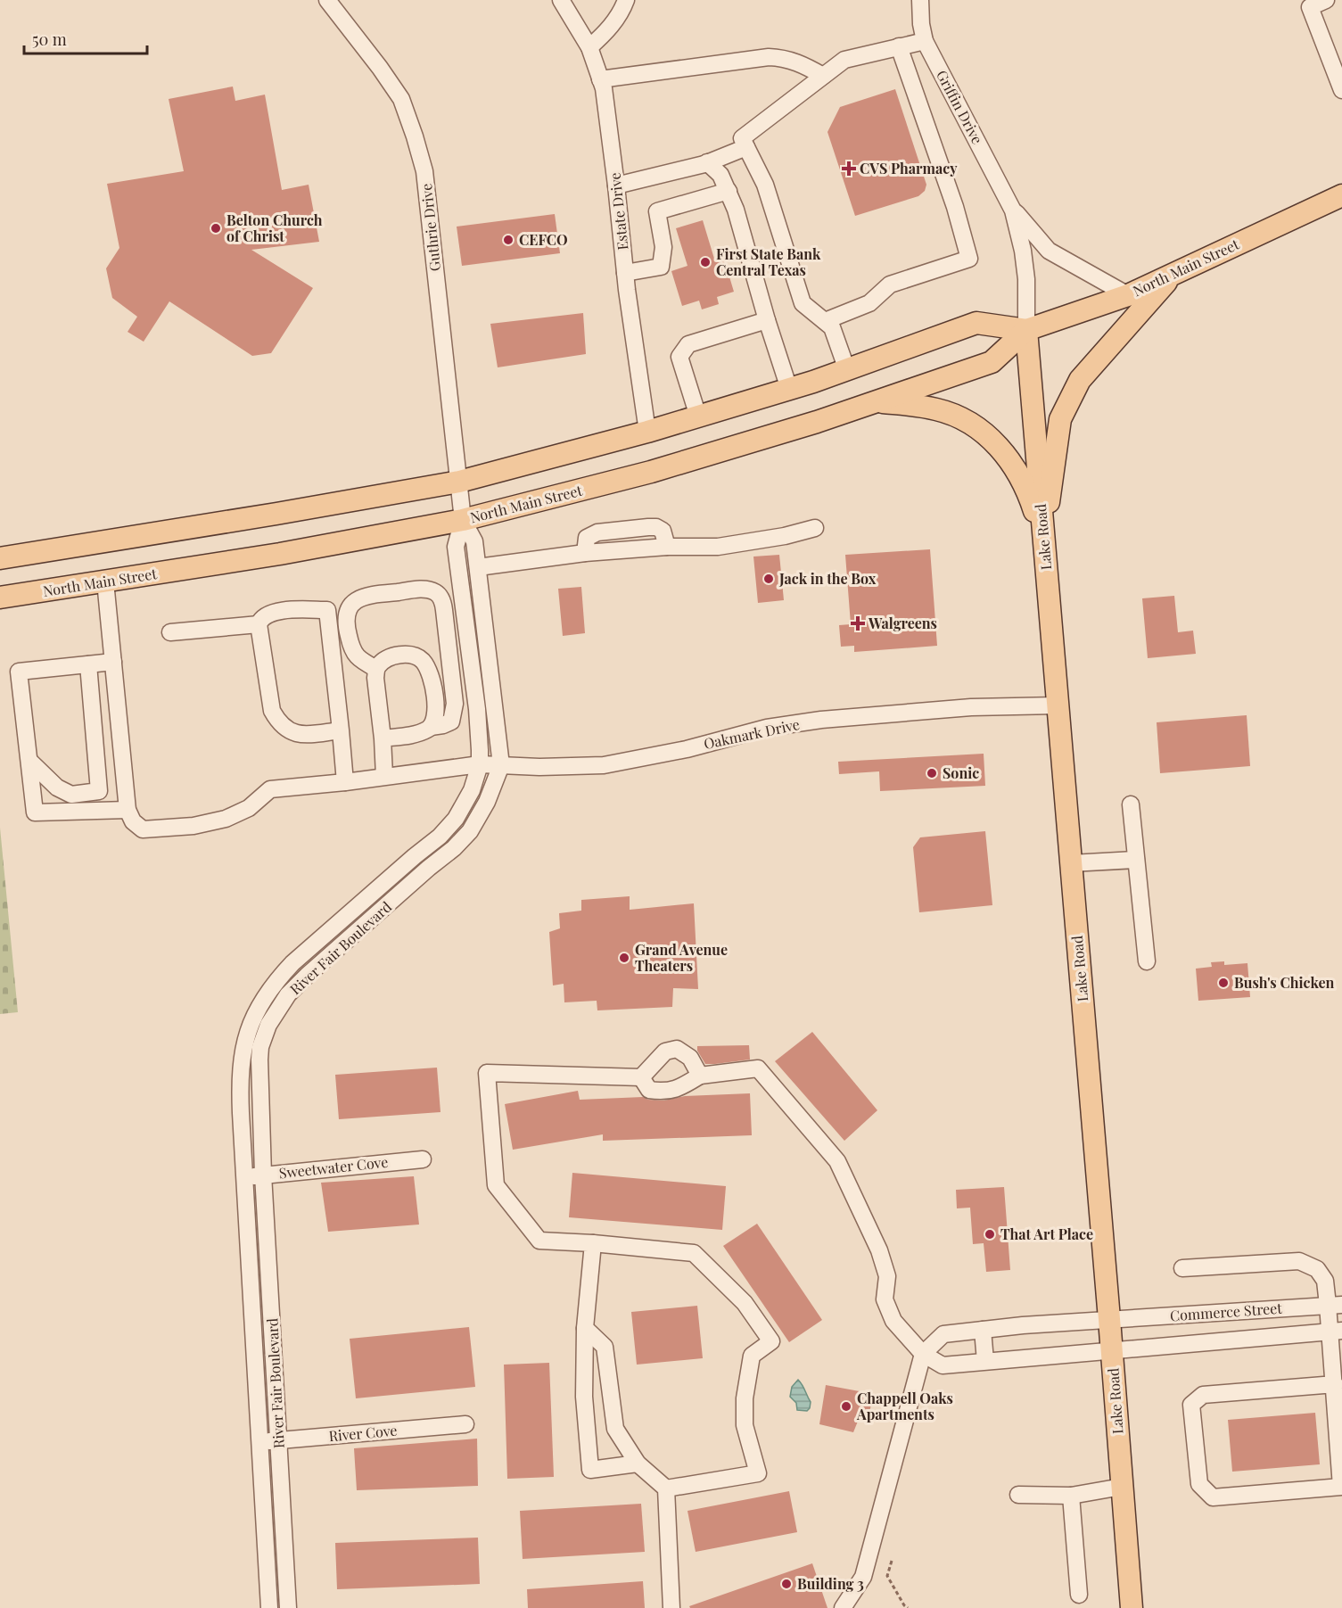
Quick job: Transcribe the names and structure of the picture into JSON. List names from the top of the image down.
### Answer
{
  "streets": {
    "main road": ["North Main Street", "Lake Road"],
    "street": [
      "Griffin Drive",
      "Estate Drive",
      "Guthrie Drive",
      "Oakmark Drive",
      "River Fair Boulevard",
      "Sweetwater Cove",
      "Commerce Street",
      "River Cove"
    ]
  },
  "crossings": [
    ["Griffin Drive", "North Main Street"],
    ["Griffin Drive", "Lake Road"],
    ["Estate Drive", "North Main Street"],
    ["Guthrie Drive", "North Main Street"],
    ["Guthrie Drive", "River Fair Boulevard"],
    ["North Main Street", "Lake Road"],
    ["North Main Street", "River Fair Boulevard"],
    ["Lake Road", "Oakmark Drive"],
    ["Lake Road", "Commerce Street"],
    ["Oakmark Drive", "River Fair Boulevard"],
    ["River Fair Boulevard", "Sweetwater Cove"],
    ["River Fair Boulevard", "River Cove"]
  ],
  "places": {
    "health": ["CVS Pharmacy", "Walgreens"],
    "other": [
      "Belton Church of Christ",
      "CEFCO",
      "First State Bank Central Texas",
      "Jack in the Box",
      "Sonic",
      "Grand Avenue Theaters",
      "Bush's Chicken",
      "That Art Place",
      "Chappell Oaks Apartments",
      "Building 3"
    ]
  },
  "scale_bar": "50 m"
}
